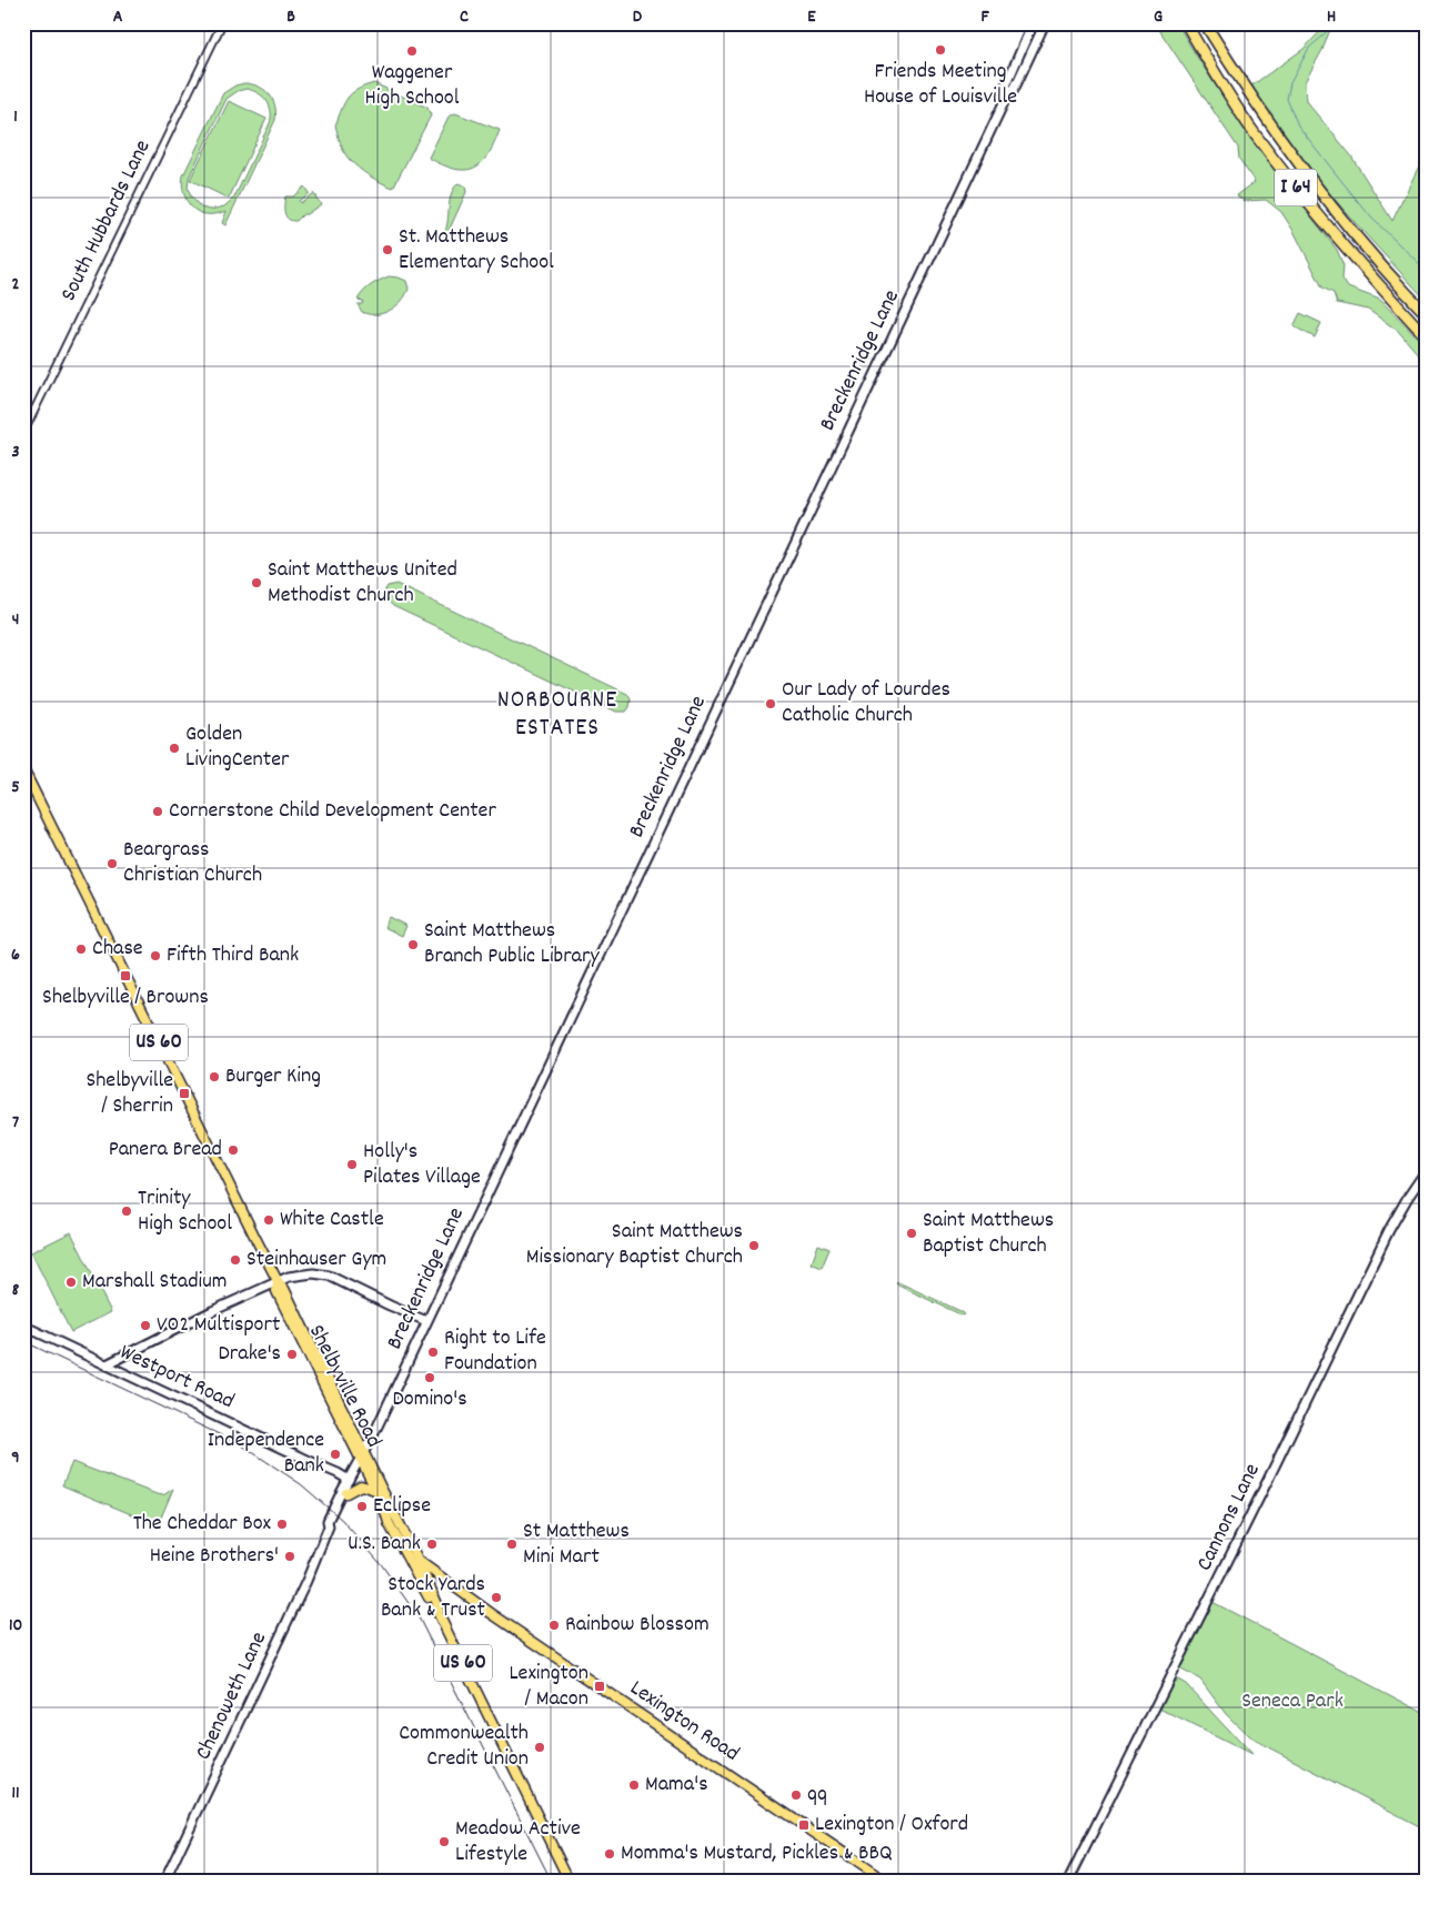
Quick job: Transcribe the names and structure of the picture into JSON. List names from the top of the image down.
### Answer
{
  "streets": {
    "highway": ["I 64"],
    "main road": [
      "Breckenridge Lane",
      "US 60",
      "Westport Road",
      "Shelbyville Road",
      "Cannons Lane",
      "Chenoweth Lane",
      "Lexington Road"
    ],
    "street": ["South Hubbards Lane"]
  },
  "crossings": [
    ["Breckenridge Lane", "Shelbyville Road"],
    ["Breckenridge Lane", "Chenoweth Lane"],
    ["Westport Road", "Chenoweth Lane"],
    ["Shelbyville Road", "Chenoweth Lane"],
    ["Shelbyville Road", "Lexington Road"]
  ],
  "districts": ["NORBOURNE ESTATES"],
  "parks": ["Seneca Park"],
  "places": {
    "other": [
      "Friends Meeting House of Louisville",
      "Waggener High School",
      "St. Matthews Elementary School",
      "Saint Matthews United Methodist Church",
      "Our Lady of Lourdes Catholic Church",
      "Golden LivingCenter",
      "Cornerstone Child Development Center",
      "Beargrass Christian Church",
      "Saint Matthews Branch Public Library",
      "Chase",
      "Fifth Third Bank",
      "Burger King",
      "Panera Bread",
      "Holly's Pilates Village",
      "Trinity High School",
      "White Castle",
      "Saint Matthews Baptist Church",
      "Saint Matthews Missionary Baptist Church",
      "Steinhauser Gym",
      "Marshall Stadium",
      "V02 Multisport",
      "Right to Life Foundation",
      "Drake's",
      "Domino's",
      "Independence Bank",
      "Eclipse",
      "The Cheddar Box",
      "U.S. Bank",
      "St Matthews Mini Mart",
      "Heine Brothers'",
      "Stock Yards Bank & Trust",
      "Rainbow Blossom",
      "Commonwealth Credit Union",
      "Mama's",
      "qq",
      "Meadow Active Lifestyle",
      "Momma's Mustard, Pickles & BBQ"
    ],
    "transit": [
      "Shelbyville / Browns",
      "Shelbyville / Sherrin",
      "Lexington / Macon",
      "Lexington / Oxford"
    ]
  },
  "grid": {
    "columns": [
      "A",
      "B",
      "C",
      "D",
      "E",
      "F",
      "G",
      "H"
    ],
    "rows": [
      "1",
      "2",
      "3",
      "4",
      "5",
      "6",
      "7",
      "8",
      "9",
      "10",
      "11"
    ]
  }
}
